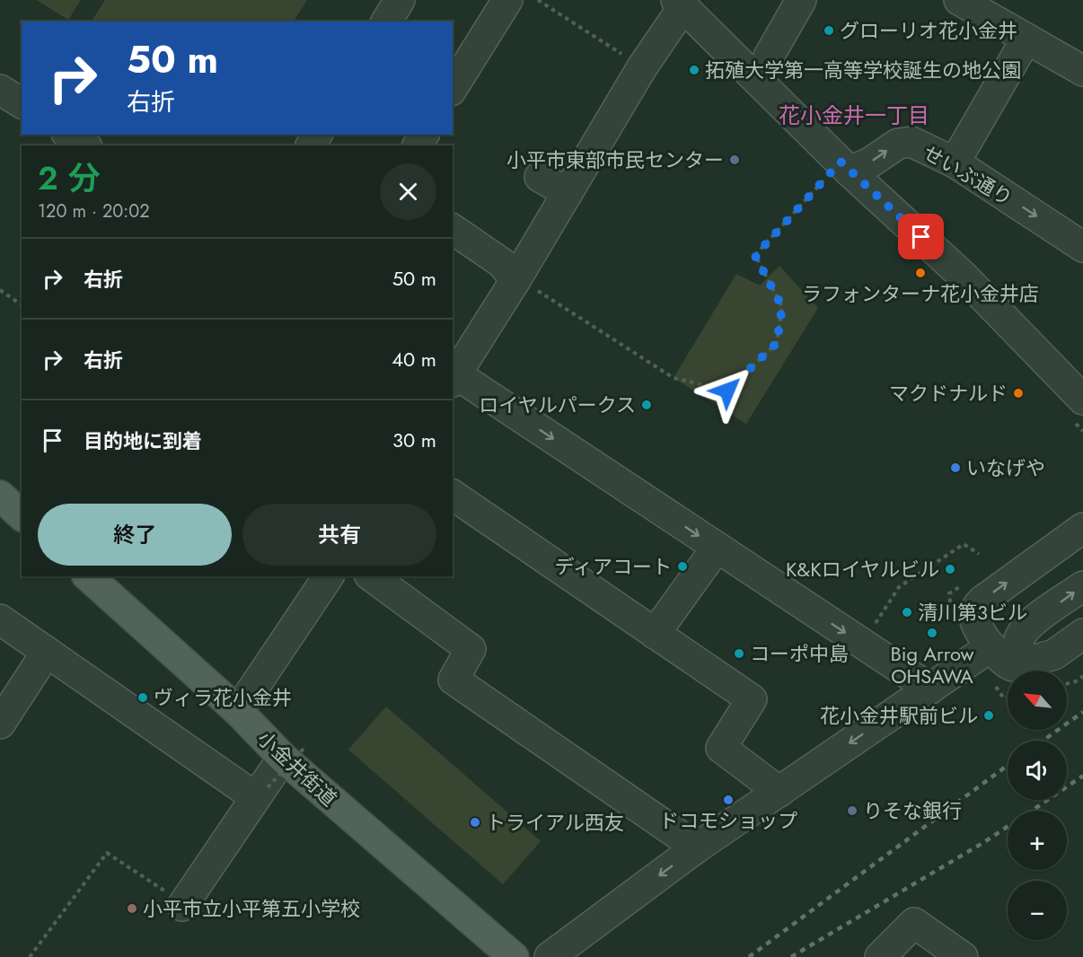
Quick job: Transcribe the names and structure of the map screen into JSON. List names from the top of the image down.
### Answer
{
  "streets": {
    "main road": ["小金井街道"],
    "street": ["せいぶ通り"]
  },
  "districts": ["花小金井一丁目"],
  "places": [
    "グローリオ花小金井",
    "拓殖大学第一高等学校誕生の地公園",
    "小平市東部市民センター",
    "ラフォンターナ花小金井店",
    "マクドナルド",
    "ロイヤルパークス",
    "いなげや",
    "ディアコート",
    "K&Kロイヤルビル",
    "清川第3ビル",
    "Big Arrow OHSAWA",
    "コーポ中島",
    "ヴィラ花小金井",
    "花小金井駅前ビル",
    "ドコモショップ",
    "りそな銀行",
    "トライアル西友",
    "小平市立小平第五小学校"
  ],
  "north": "top left",
  "page": {
    "turn": ["50 m", "右折"],
    "heading": ["2 分", "120 m · 20:02"],
    "list": [
      {
        "name": "右折",
        "value": "50 m"
      },
      {
        "name": "右折",
        "value": "40 m"
      },
      {
        "name": "目的地に到着",
        "value": "30 m"
      }
    ],
    "buttons": ["終了", "共有"],
    "map_buttons": ["+", "−"]
  }
}
